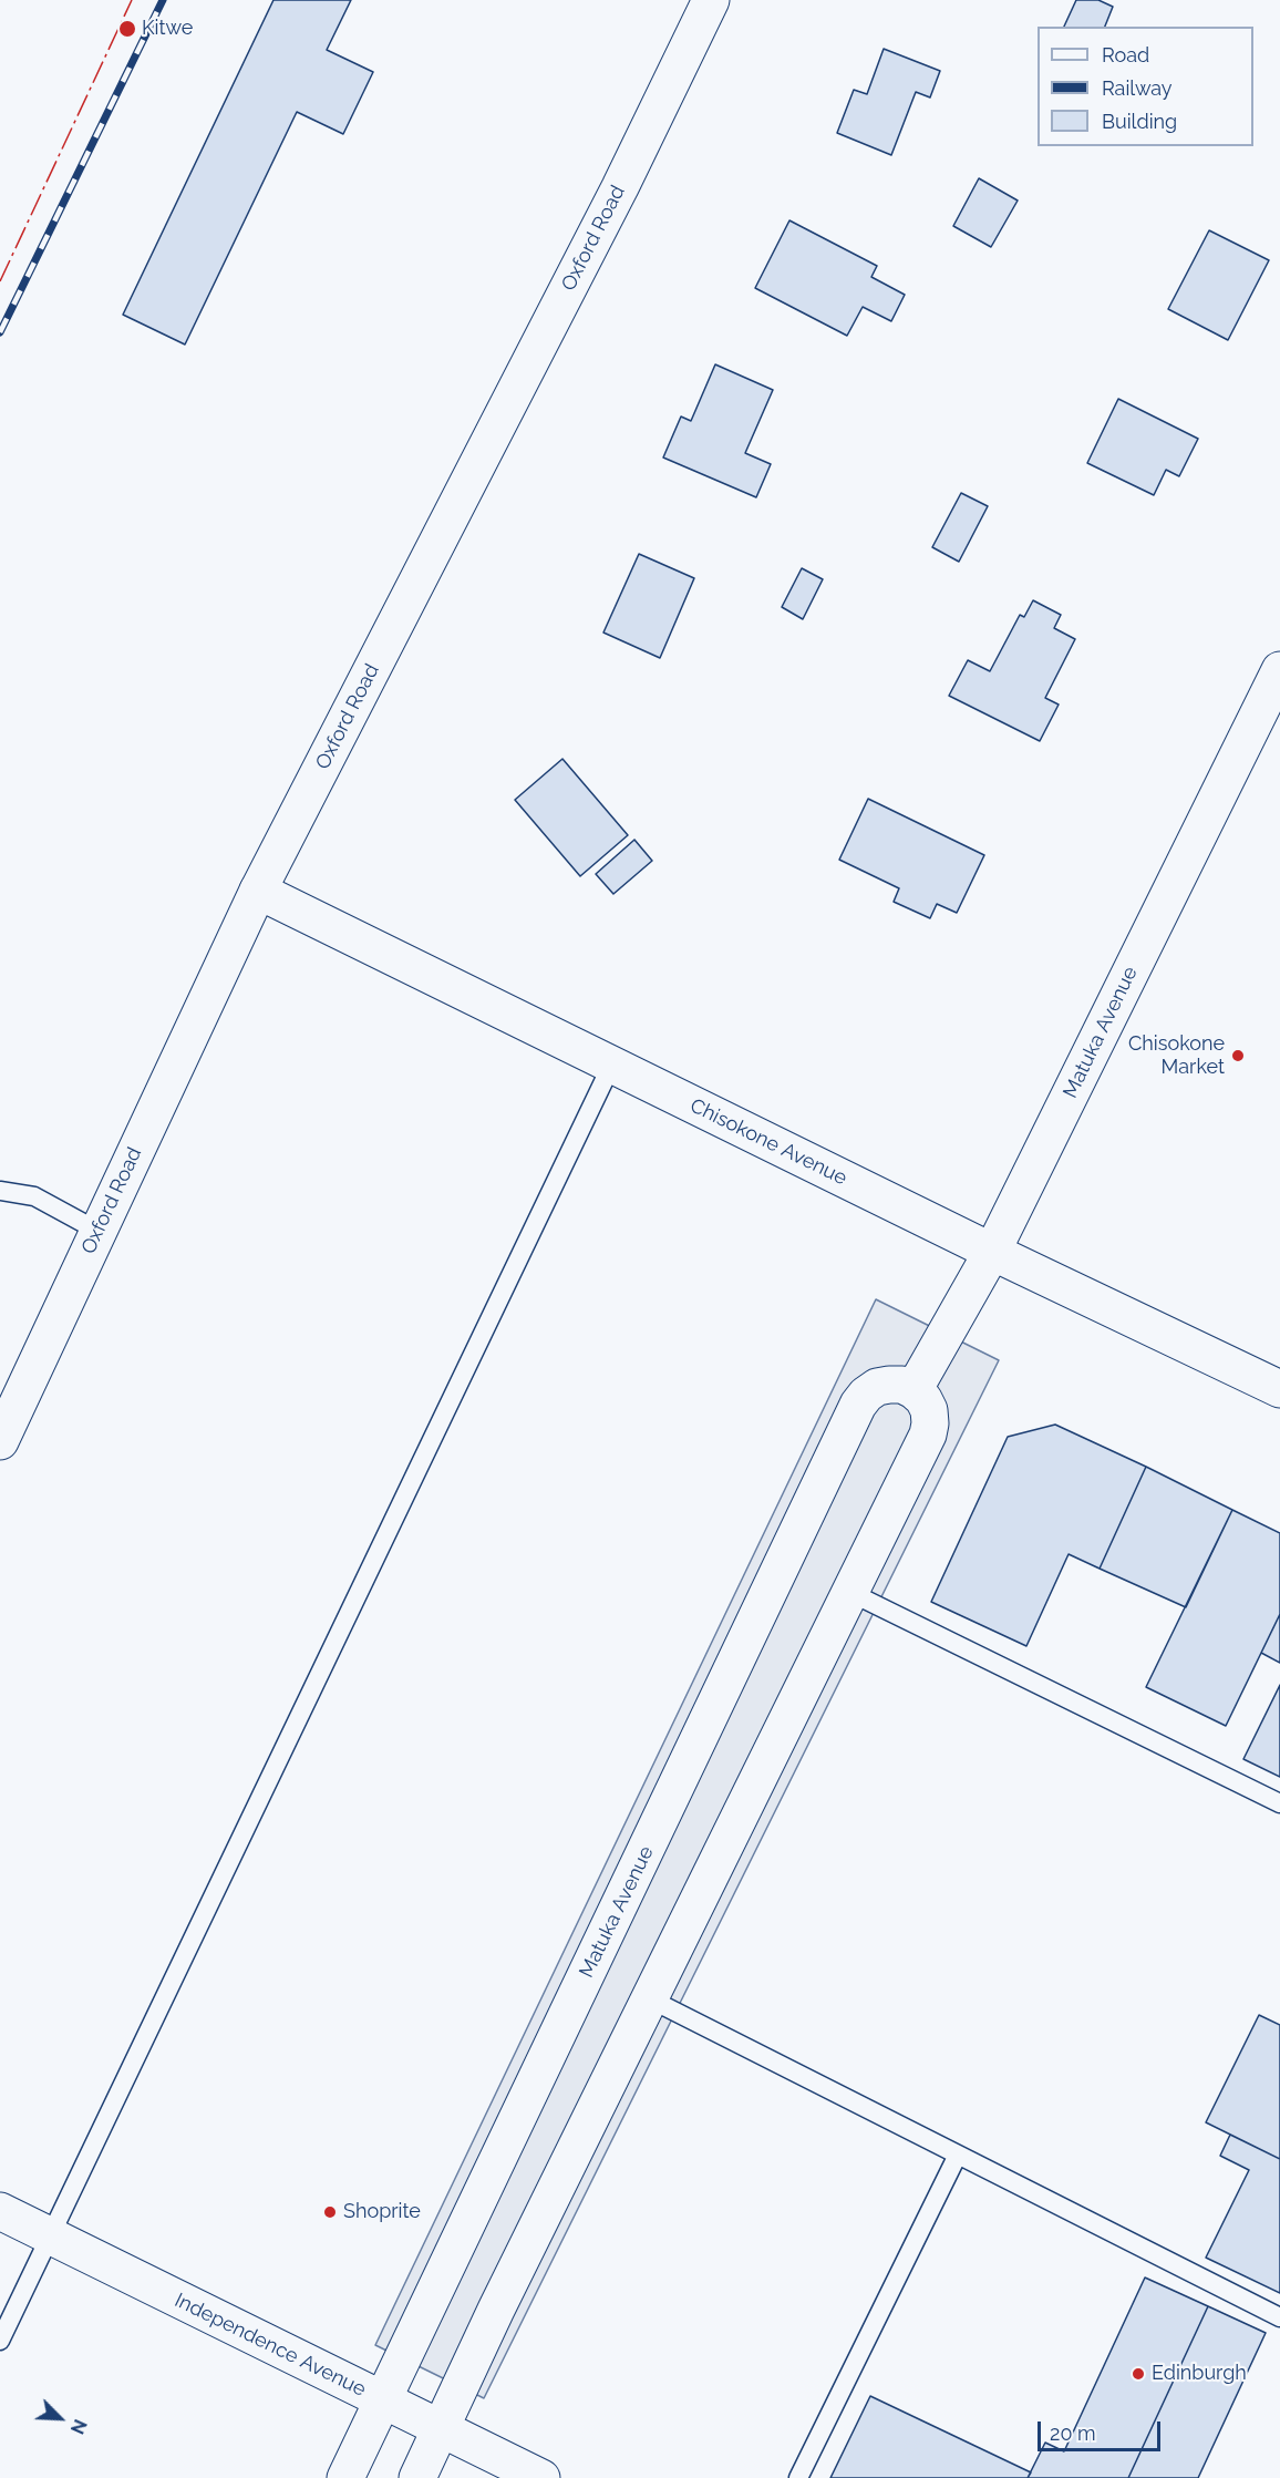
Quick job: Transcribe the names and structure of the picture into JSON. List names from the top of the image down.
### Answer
{
  "streets": {
    "main road": [
      "Oxford Road",
      "Matuka Avenue",
      "Chisokone Avenue",
      "Independence Avenue"
    ]
  },
  "crossings": [
    ["Oxford Road", "Chisokone Avenue"],
    ["Matuka Avenue", "Chisokone Avenue"],
    ["Matuka Avenue", "Independence Avenue"]
  ],
  "places": [
    "Kitwe",
    "Chisokone Market",
    "Shoprite",
    "Edinburgh"
  ],
  "legend": ["Road", "Railway", "Building"],
  "scale_bar": "20 m",
  "north": "bottom right"
}
